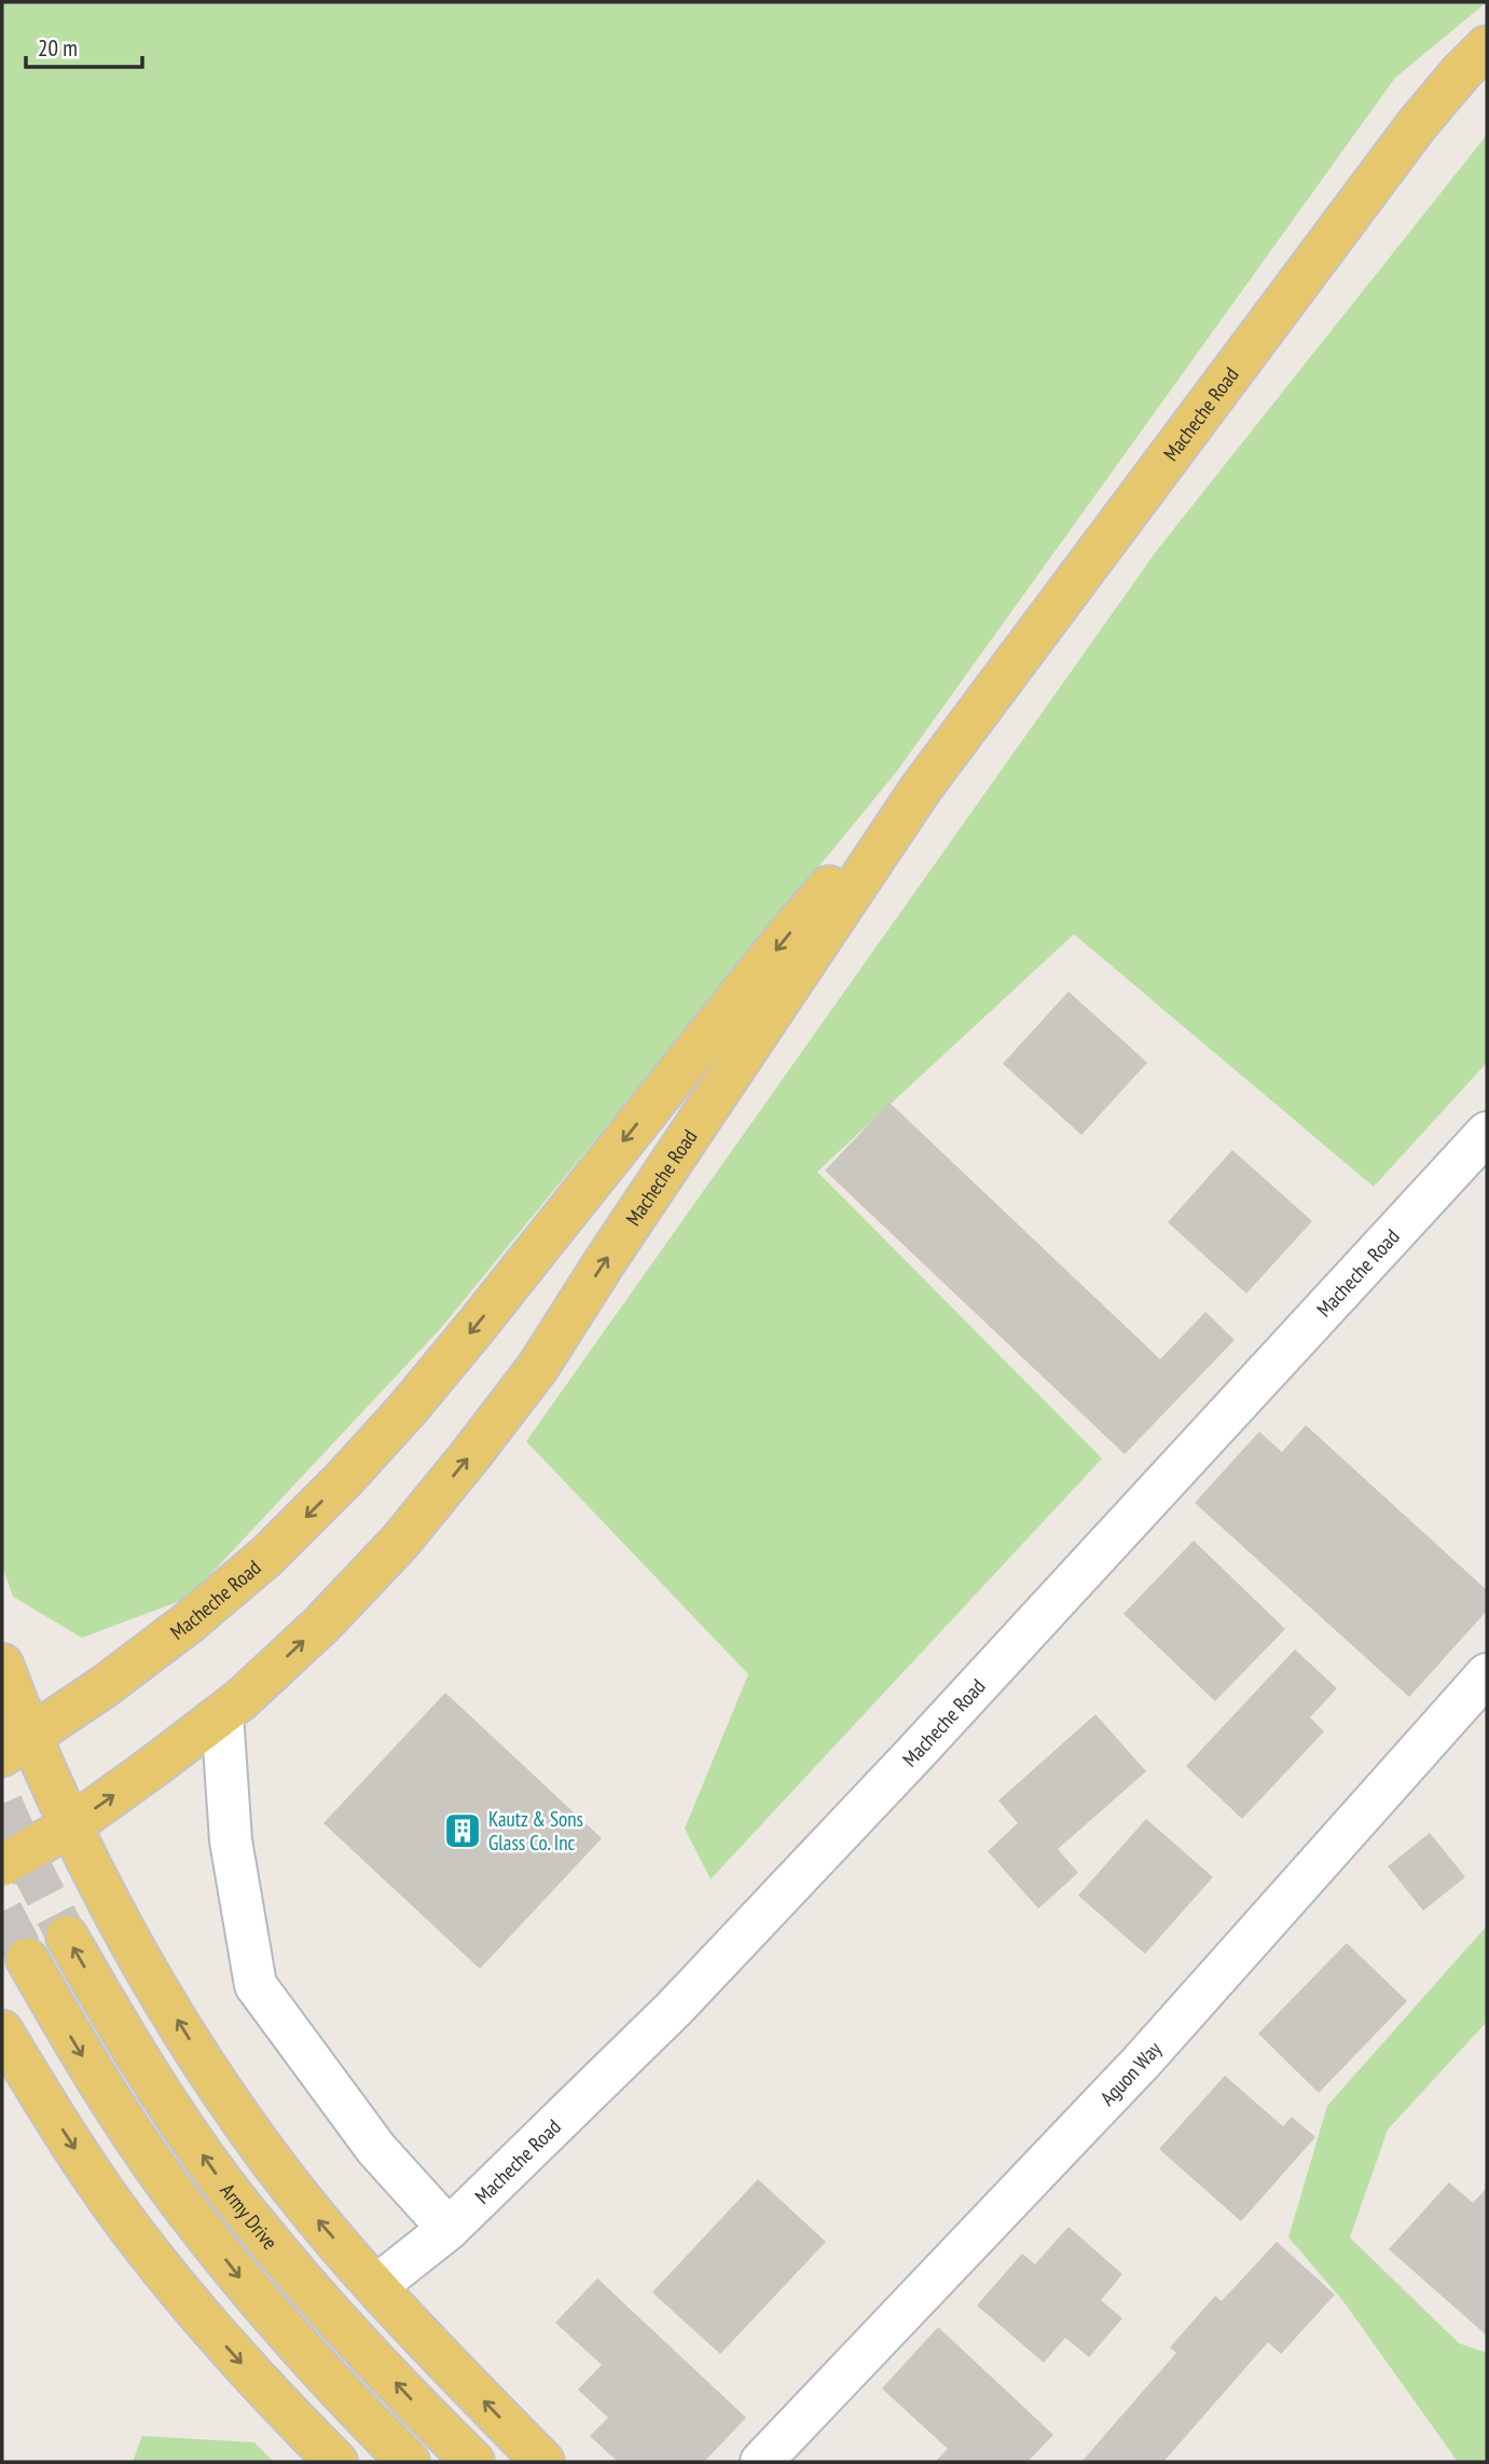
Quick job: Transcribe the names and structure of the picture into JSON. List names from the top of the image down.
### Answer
{
  "streets": {
    "main road": ["Macheche Road", "Army Drive"],
    "street": ["Aguon Way"]
  },
  "places": {
    "building": ["Kautz & Sons Glass Co. Inc"]
  },
  "scale_bar": "20 m"
}
